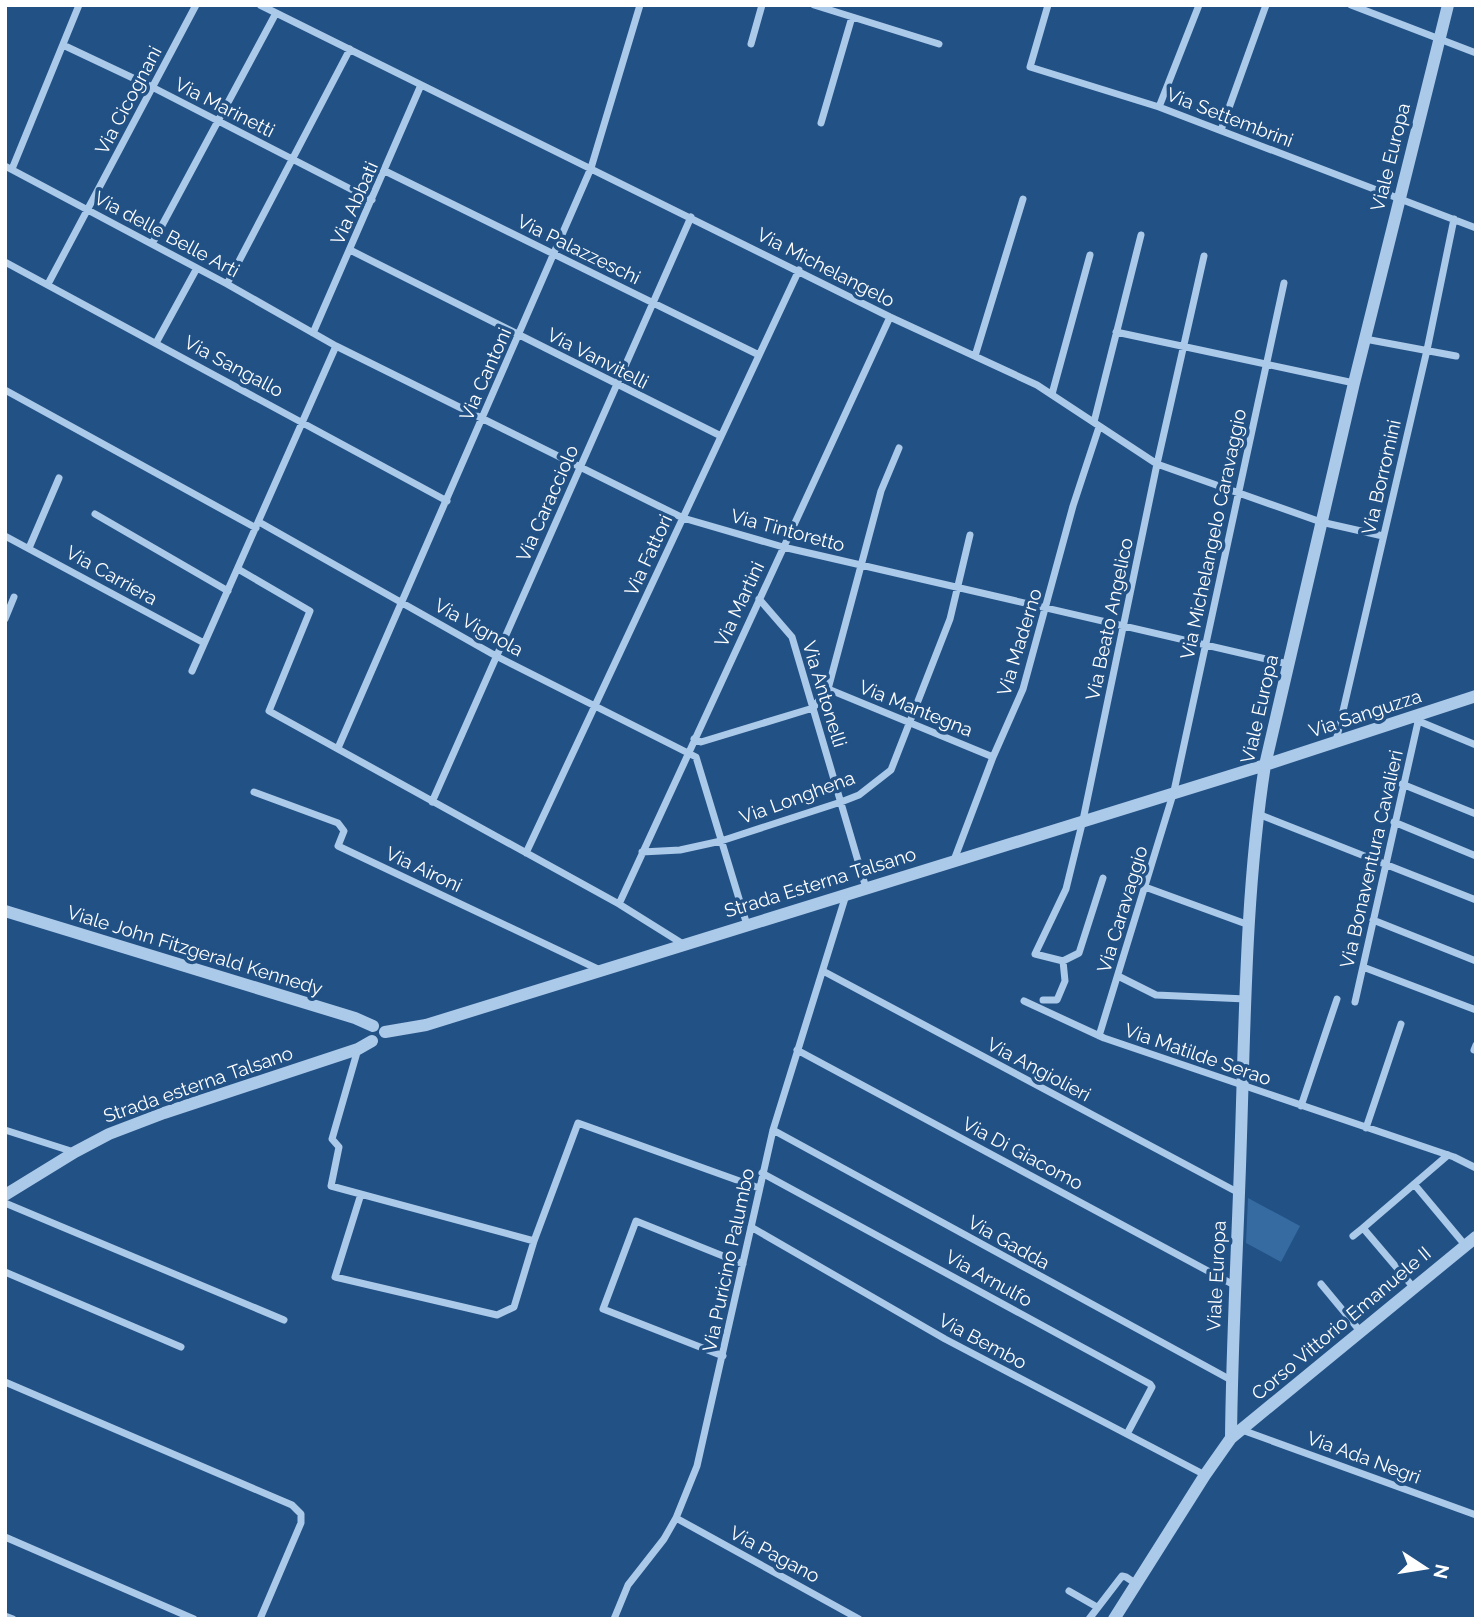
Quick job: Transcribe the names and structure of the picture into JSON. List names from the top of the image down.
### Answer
{
  "streets": {
    "street": [
      "Via Cicognani",
      "Via Marinetti",
      "Via Settembrini",
      "Viale Europa",
      "Via Abbati",
      "Via delle Belle Arti",
      "Via Palazzeschi",
      "Via Michelangelo",
      "Via Vanvitelli",
      "Via Sangallo",
      "Via Cantoni",
      "Via Borromini",
      "Via Caracciolo",
      "Via Tintoretto",
      "Via Michelangelo Caravaggio",
      "Via Fattori",
      "Via Carriera",
      "Via Martini",
      "Via Beato Angelico",
      "Via Vignola",
      "Via Maderno",
      "Via Antonelli",
      "Via Mantegna",
      "Via Sanguzza",
      "Via Longhena",
      "Via Bonaventura Cavalieri",
      "Via Aironi",
      "Strada Esterna Talsano",
      "Via Caravaggio",
      "Viale John Fitzgerald Kennedy",
      "Via Matilde Serao",
      "Via Angiolieri",
      "Strada esterna Talsano",
      "Via Di Giacomo",
      "Via Gadda",
      "Via Puricino Palumbo",
      "Via Arnulfo",
      "Corso Vittorio Emanuele II",
      "Via Bembo",
      "Via Ada Negri",
      "Via Pagano"
    ]
  },
  "crossings": [
    ["Via Cicognani", "Via Marinetti"],
    ["Via Cicognani", "Via delle Belle Arti"],
    ["Via Cicognani", "Via Sangallo"],
    ["Via Marinetti", "Via Abbati"],
    ["Via Settembrini", "Viale Europa"],
    ["Via Settembrini", "Via Borromini"],
    ["Viale Europa", "Via Michelangelo"],
    ["Viale Europa", "Via Tintoretto"],
    ["Viale Europa", "Via Sanguzza"],
    ["Viale Europa", "Strada Esterna Talsano"],
    ["Viale Europa", "Via Matilde Serao"],
    ["Viale Europa", "Via Angiolieri"],
    ["Viale Europa", "Via Di Giacomo"],
    ["Viale Europa", "Via Gadda"],
    ["Viale Europa", "Corso Vittorio Emanuele II"],
    ["Via Abbati", "Via delle Belle Arti"],
    ["Via Abbati", "Via Palazzeschi"],
    ["Via Abbati", "Via Michelangelo"],
    ["Via Abbati", "Via Vanvitelli"],
    ["Via Abbati", "Via Tintoretto"],
    ["Via delle Belle Arti", "Via Tintoretto"],
    ["Via Palazzeschi", "Via Cantoni"],
    ["Via Palazzeschi", "Via Caracciolo"],
    ["Via Palazzeschi", "Via Fattori"],
    ["Via Michelangelo", "Via Cantoni"],
    ["Via Michelangelo", "Via Borromini"],
    ["Via Michelangelo", "Via Caracciolo"],
    ["Via Michelangelo", "Via Michelangelo Caravaggio"],
    ["Via Michelangelo", "Via Fattori"],
    ["Via Michelangelo", "Via Martini"],
    ["Via Michelangelo", "Via Beato Angelico"],
    ["Via Michelangelo", "Via Maderno"],
    ["Via Vanvitelli", "Via Cantoni"],
    ["Via Vanvitelli", "Via Caracciolo"],
    ["Via Vanvitelli", "Via Fattori"],
    ["Via Sangallo", "Via Cantoni"],
    ["Via Cantoni", "Via Tintoretto"],
    ["Via Cantoni", "Via Vignola"],
    ["Via Borromini", "Via Sanguzza"],
    ["Via Caracciolo", "Via Tintoretto"],
    ["Via Caracciolo", "Via Vignola"],
    ["Via Tintoretto", "Via Michelangelo Caravaggio"],
    ["Via Tintoretto", "Via Fattori"],
    ["Via Tintoretto", "Via Martini"],
    ["Via Tintoretto", "Via Beato Angelico"],
    ["Via Tintoretto", "Via Maderno"],
    ["Via Tintoretto", "Via Longhena"],
    ["Via Michelangelo Caravaggio", "Strada Esterna Talsano"],
    ["Via Michelangelo Caravaggio", "Via Caravaggio"],
    ["Via Fattori", "Via Vignola"],
    ["Via Martini", "Via Vignola"],
    ["Via Martini", "Via Antonelli"],
    ["Via Martini", "Via Longhena"],
    ["Via Beato Angelico", "Strada Esterna Talsano"],
    ["Via Maderno", "Via Mantegna"],
    ["Via Maderno", "Strada Esterna Talsano"],
    ["Via Antonelli", "Via Longhena"],
    ["Via Antonelli", "Strada Esterna Talsano"],
    ["Via Mantegna", "Via Longhena"],
    ["Via Sanguzza", "Via Bonaventura Cavalieri"],
    ["Via Sanguzza", "Strada Esterna Talsano"],
    ["Via Aironi", "Strada Esterna Talsano"],
    ["Strada Esterna Talsano", "Via Caravaggio"],
    ["Strada Esterna Talsano", "Viale John Fitzgerald Kennedy"],
    ["Strada Esterna Talsano", "Strada esterna Talsano"],
    ["Strada Esterna Talsano", "Via Puricino Palumbo"],
    ["Via Caravaggio", "Via Matilde Serao"],
    ["Viale John Fitzgerald Kennedy", "Strada esterna Talsano"],
    ["Via Angiolieri", "Via Puricino Palumbo"],
    ["Via Di Giacomo", "Via Puricino Palumbo"],
    ["Via Gadda", "Via Puricino Palumbo"],
    ["Via Puricino Palumbo", "Via Arnulfo"],
    ["Via Puricino Palumbo", "Via Bembo"],
    ["Via Puricino Palumbo", "Via Pagano"],
    ["Via Arnulfo", "Via Bembo"],
    ["Corso Vittorio Emanuele II", "Via Bembo"],
    ["Corso Vittorio Emanuele II", "Via Ada Negri"]
  ],
  "north": "right"
}
